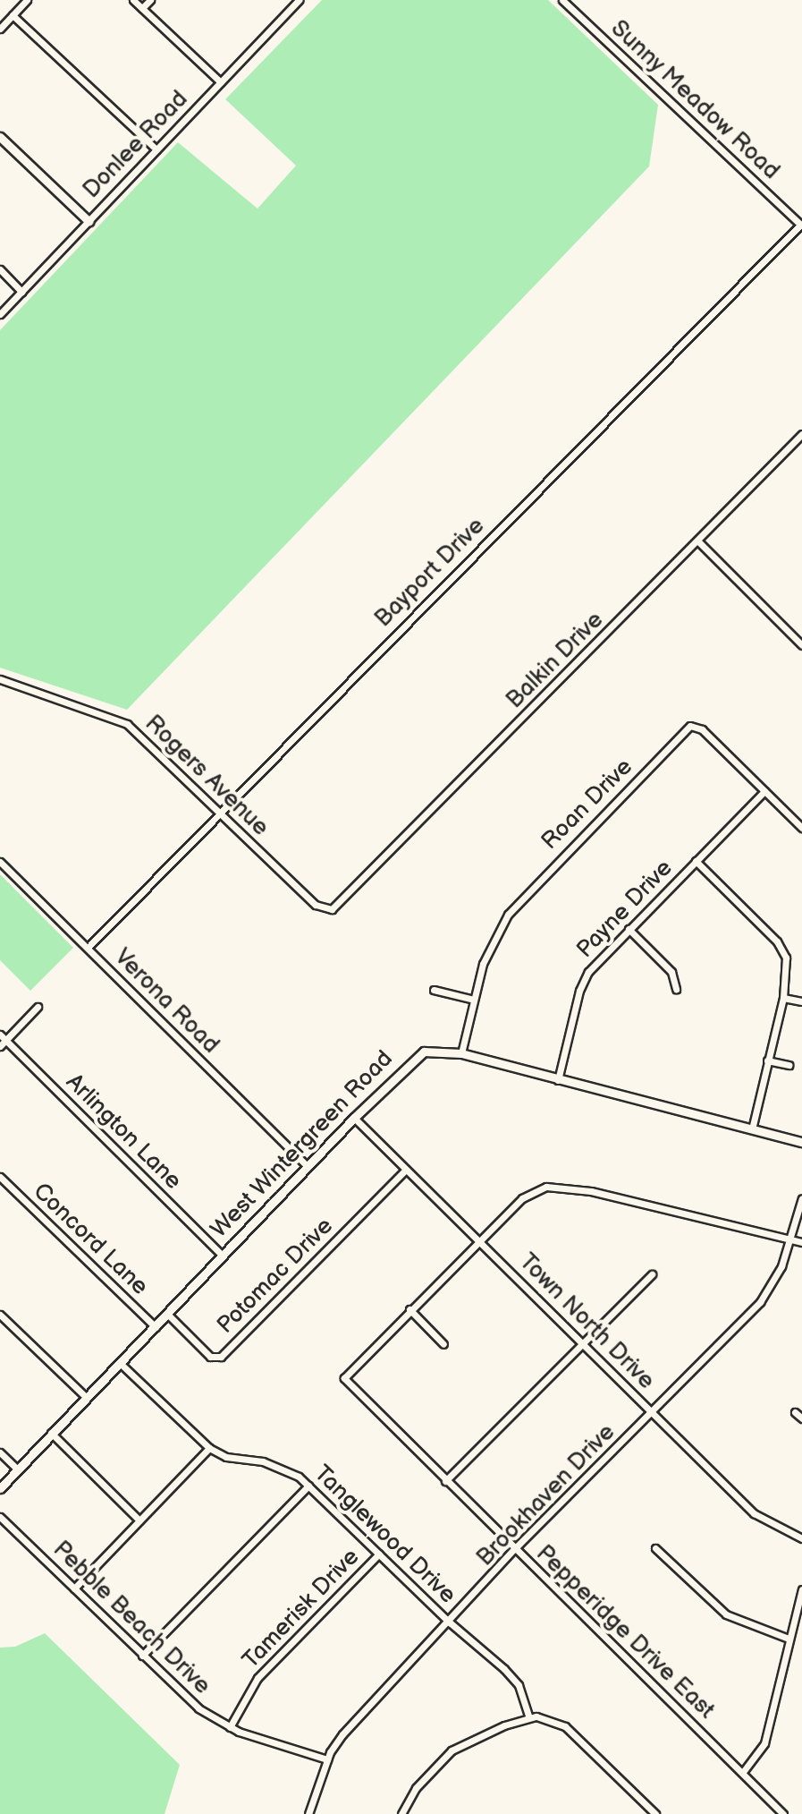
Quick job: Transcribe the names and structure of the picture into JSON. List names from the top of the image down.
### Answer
{
  "streets": {
    "street": [
      "Sunny Meadow Road",
      "Donlee Road",
      "Bayport Drive",
      "Balkin Drive",
      "Rogers Avenue",
      "Roan Drive",
      "Payne Drive",
      "Verona Road",
      "Arlington Lane",
      "West Wintergreen Road",
      "Concord Lane",
      "Potomac Drive",
      "Town North Drive",
      "Brookhaven Drive",
      "Tanglewood Drive",
      "Tamerisk Drive",
      "Pebble Beach Drive",
      "Pepperidge Drive East"
    ]
  },
  "crossings": [
    ["Sunny Meadow Road", "Bayport Drive"],
    ["Bayport Drive", "Rogers Avenue"],
    ["Bayport Drive", "Verona Road"],
    ["Balkin Drive", "Rogers Avenue"],
    ["Roan Drive", "Payne Drive"],
    ["Roan Drive", "West Wintergreen Road"],
    ["Payne Drive", "West Wintergreen Road"],
    ["Verona Road", "West Wintergreen Road"],
    ["Arlington Lane", "West Wintergreen Road"],
    ["West Wintergreen Road", "Concord Lane"],
    ["West Wintergreen Road", "Potomac Drive"],
    ["West Wintergreen Road", "Town North Drive"],
    ["West Wintergreen Road", "Tanglewood Drive"],
    ["Potomac Drive", "Town North Drive"],
    ["Town North Drive", "Brookhaven Drive"],
    ["Brookhaven Drive", "Tanglewood Drive"],
    ["Brookhaven Drive", "Pebble Beach Drive"],
    ["Brookhaven Drive", "Pepperidge Drive East"],
    ["Tanglewood Drive", "Tamerisk Drive"],
    ["Tamerisk Drive", "Pebble Beach Drive"]
  ]
}
